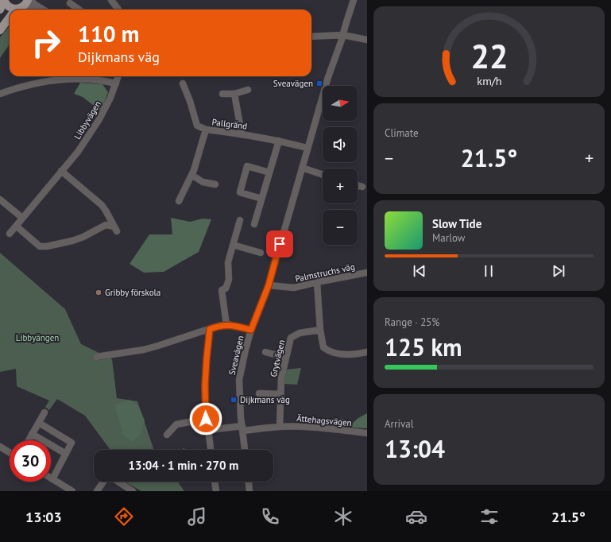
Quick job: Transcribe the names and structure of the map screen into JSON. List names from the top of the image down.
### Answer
{
  "streets": {
    "street": [
      "Libbyvägen",
      "Pallgränd",
      "Palmstruchs väg",
      "Sveavägen",
      "Grytvägen",
      "Ättehagsvägen"
    ]
  },
  "crossings": [
    ["Pallgränd", "Sveavägen"],
    ["Palmstruchs väg", "Sveavägen"],
    ["Sveavägen", "Ättehagsvägen"]
  ],
  "parks": ["Libbyängen"],
  "places": {
    "transit": ["Sveavägen", "Dijkmans väg"],
    "other": ["Gribby förskola"]
  },
  "north": "right",
  "page": {
    "turn": ["110 m", "Dijkmans väg"],
    "map_buttons": ["+", "−"],
    "tile": [
      "Climate",
      ["Range · 25%", "125 km"],
      ["Arrival", "13:04"]
    ],
    "heat": ["−", "21.5°", "+"],
    "song": ["Slow Tide", "Marlow"],
    "limit": "30",
    "trip": "13:04 · 1 min · 270 m",
    "tabs": ["13:03", "21.5°"],
    "gauge": ["22", "km/h"]
  }
}
